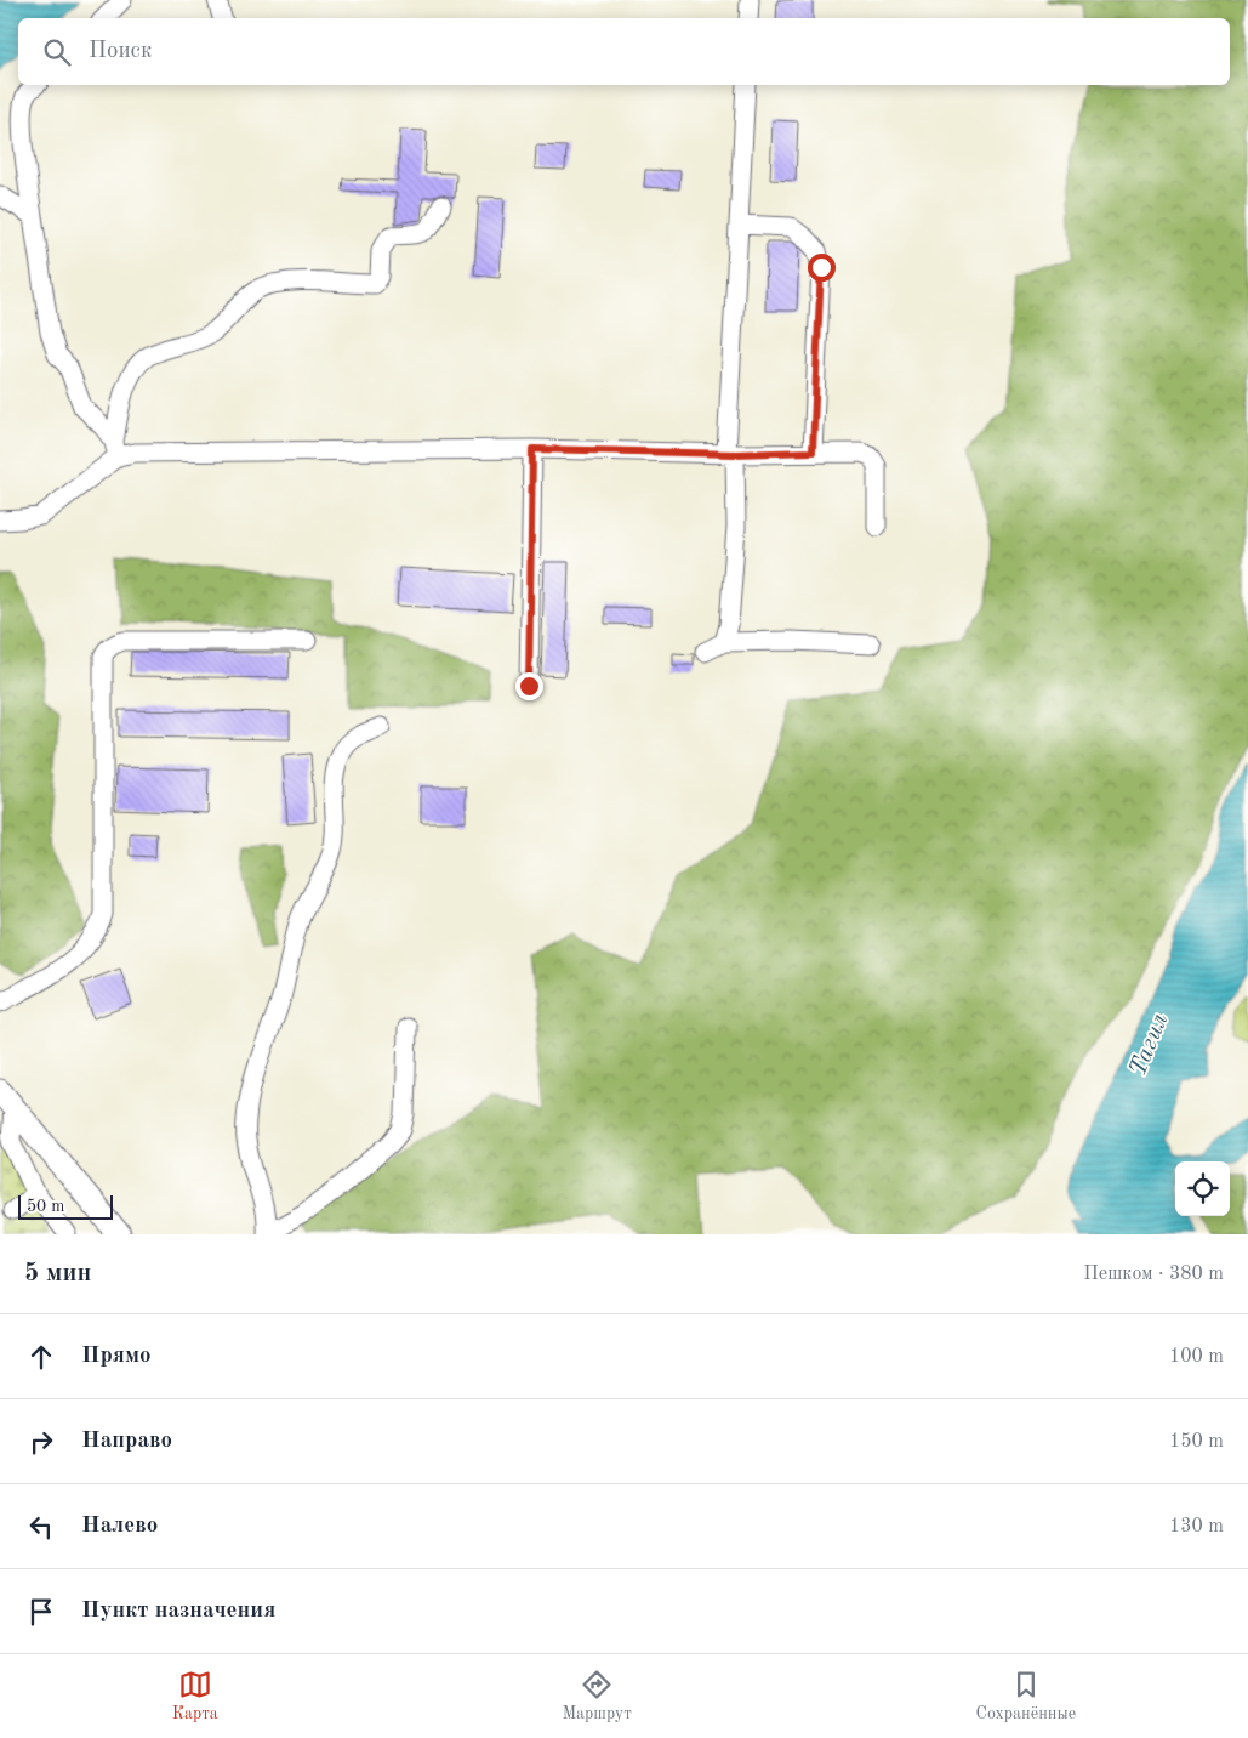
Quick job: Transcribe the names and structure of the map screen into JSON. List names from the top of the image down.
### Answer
{
  "water": ["Тагил"],
  "scale_bar": "50 m",
  "page": {
    "search": "Поиск",
    "scale": "50 m",
    "heading": ["5 мин", "Пешком · 380 m"],
    "list": [
      ["Прямо", "100 m"],
      ["Направо", "150 m"],
      ["Налево", "130 m"],
      "Пункт назначения"
    ],
    "nav": ["Карта", "Маршрут", "Сохранённые"]
  }
}
